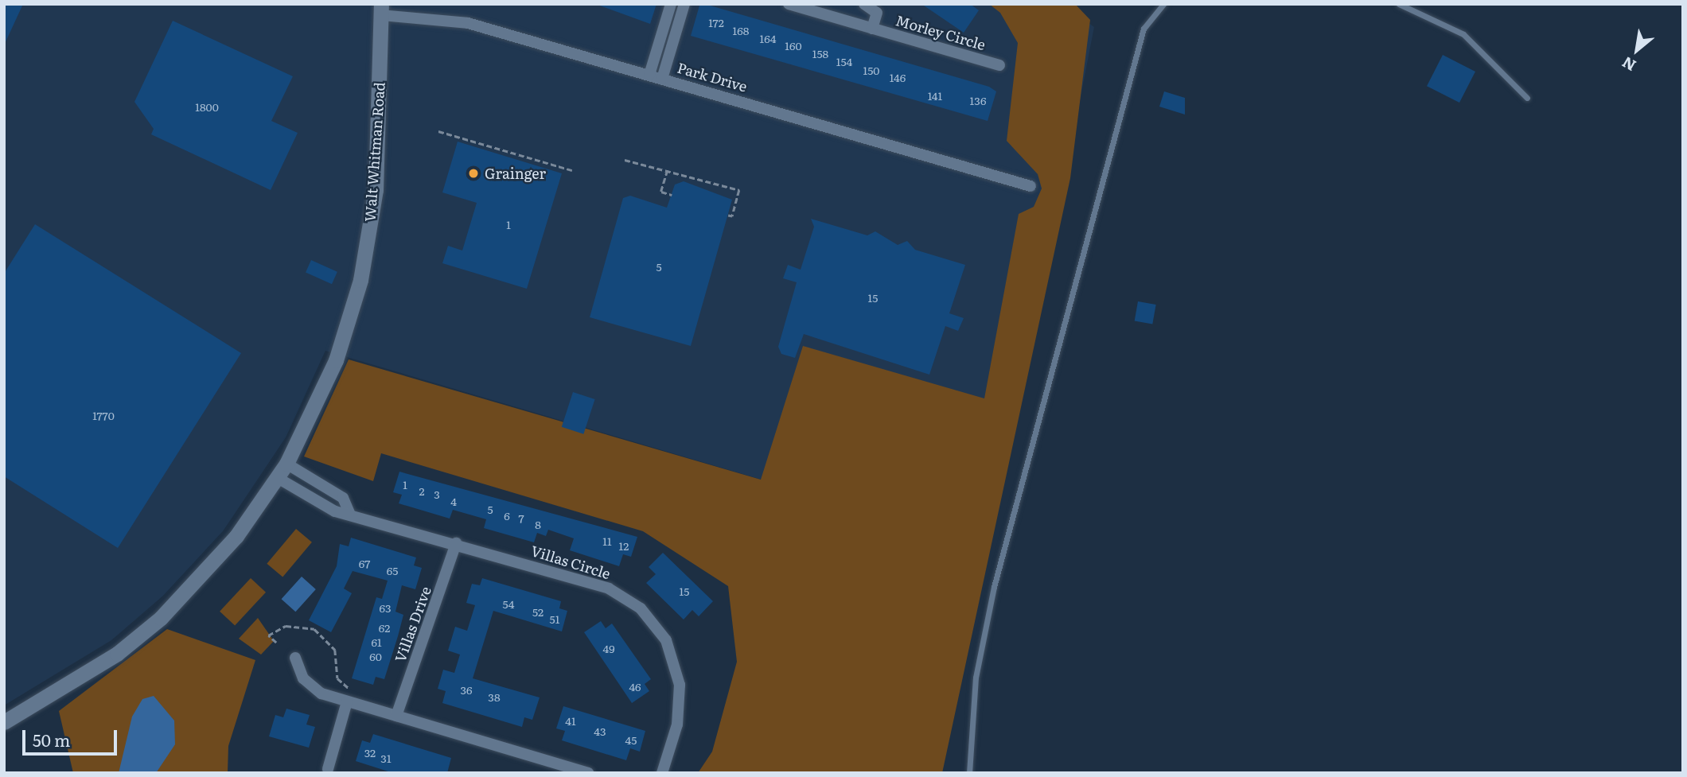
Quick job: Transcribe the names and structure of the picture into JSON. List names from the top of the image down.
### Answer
{
  "streets": {
    "main road": ["Walt Whitman Road"],
    "street": [
      "Morley Circle",
      "Park Drive",
      "Villas Circle",
      "Villas Drive"
    ]
  },
  "crossings": [
    ["Park Drive", "Walt Whitman Road"],
    ["Walt Whitman Road", "Villas Circle"],
    ["Villas Circle", "Villas Drive"]
  ],
  "places": ["Grainger"],
  "house_numbers": [
    "172",
    "168",
    "164",
    "160",
    "158",
    "154",
    "150",
    "146",
    "141",
    "136",
    "1800",
    "1",
    "5",
    "15",
    "1770",
    "1",
    "2",
    "3",
    "4",
    "5",
    "6",
    "7",
    "8",
    "11",
    "12",
    "67",
    "65",
    "15",
    "54",
    "63",
    "52",
    "51",
    "62",
    "61",
    "49",
    "60",
    "46",
    "36",
    "38",
    "41",
    "43",
    "45",
    "32",
    "31"
  ],
  "scale_bar": "50 m",
  "north": "bottom left"
}
